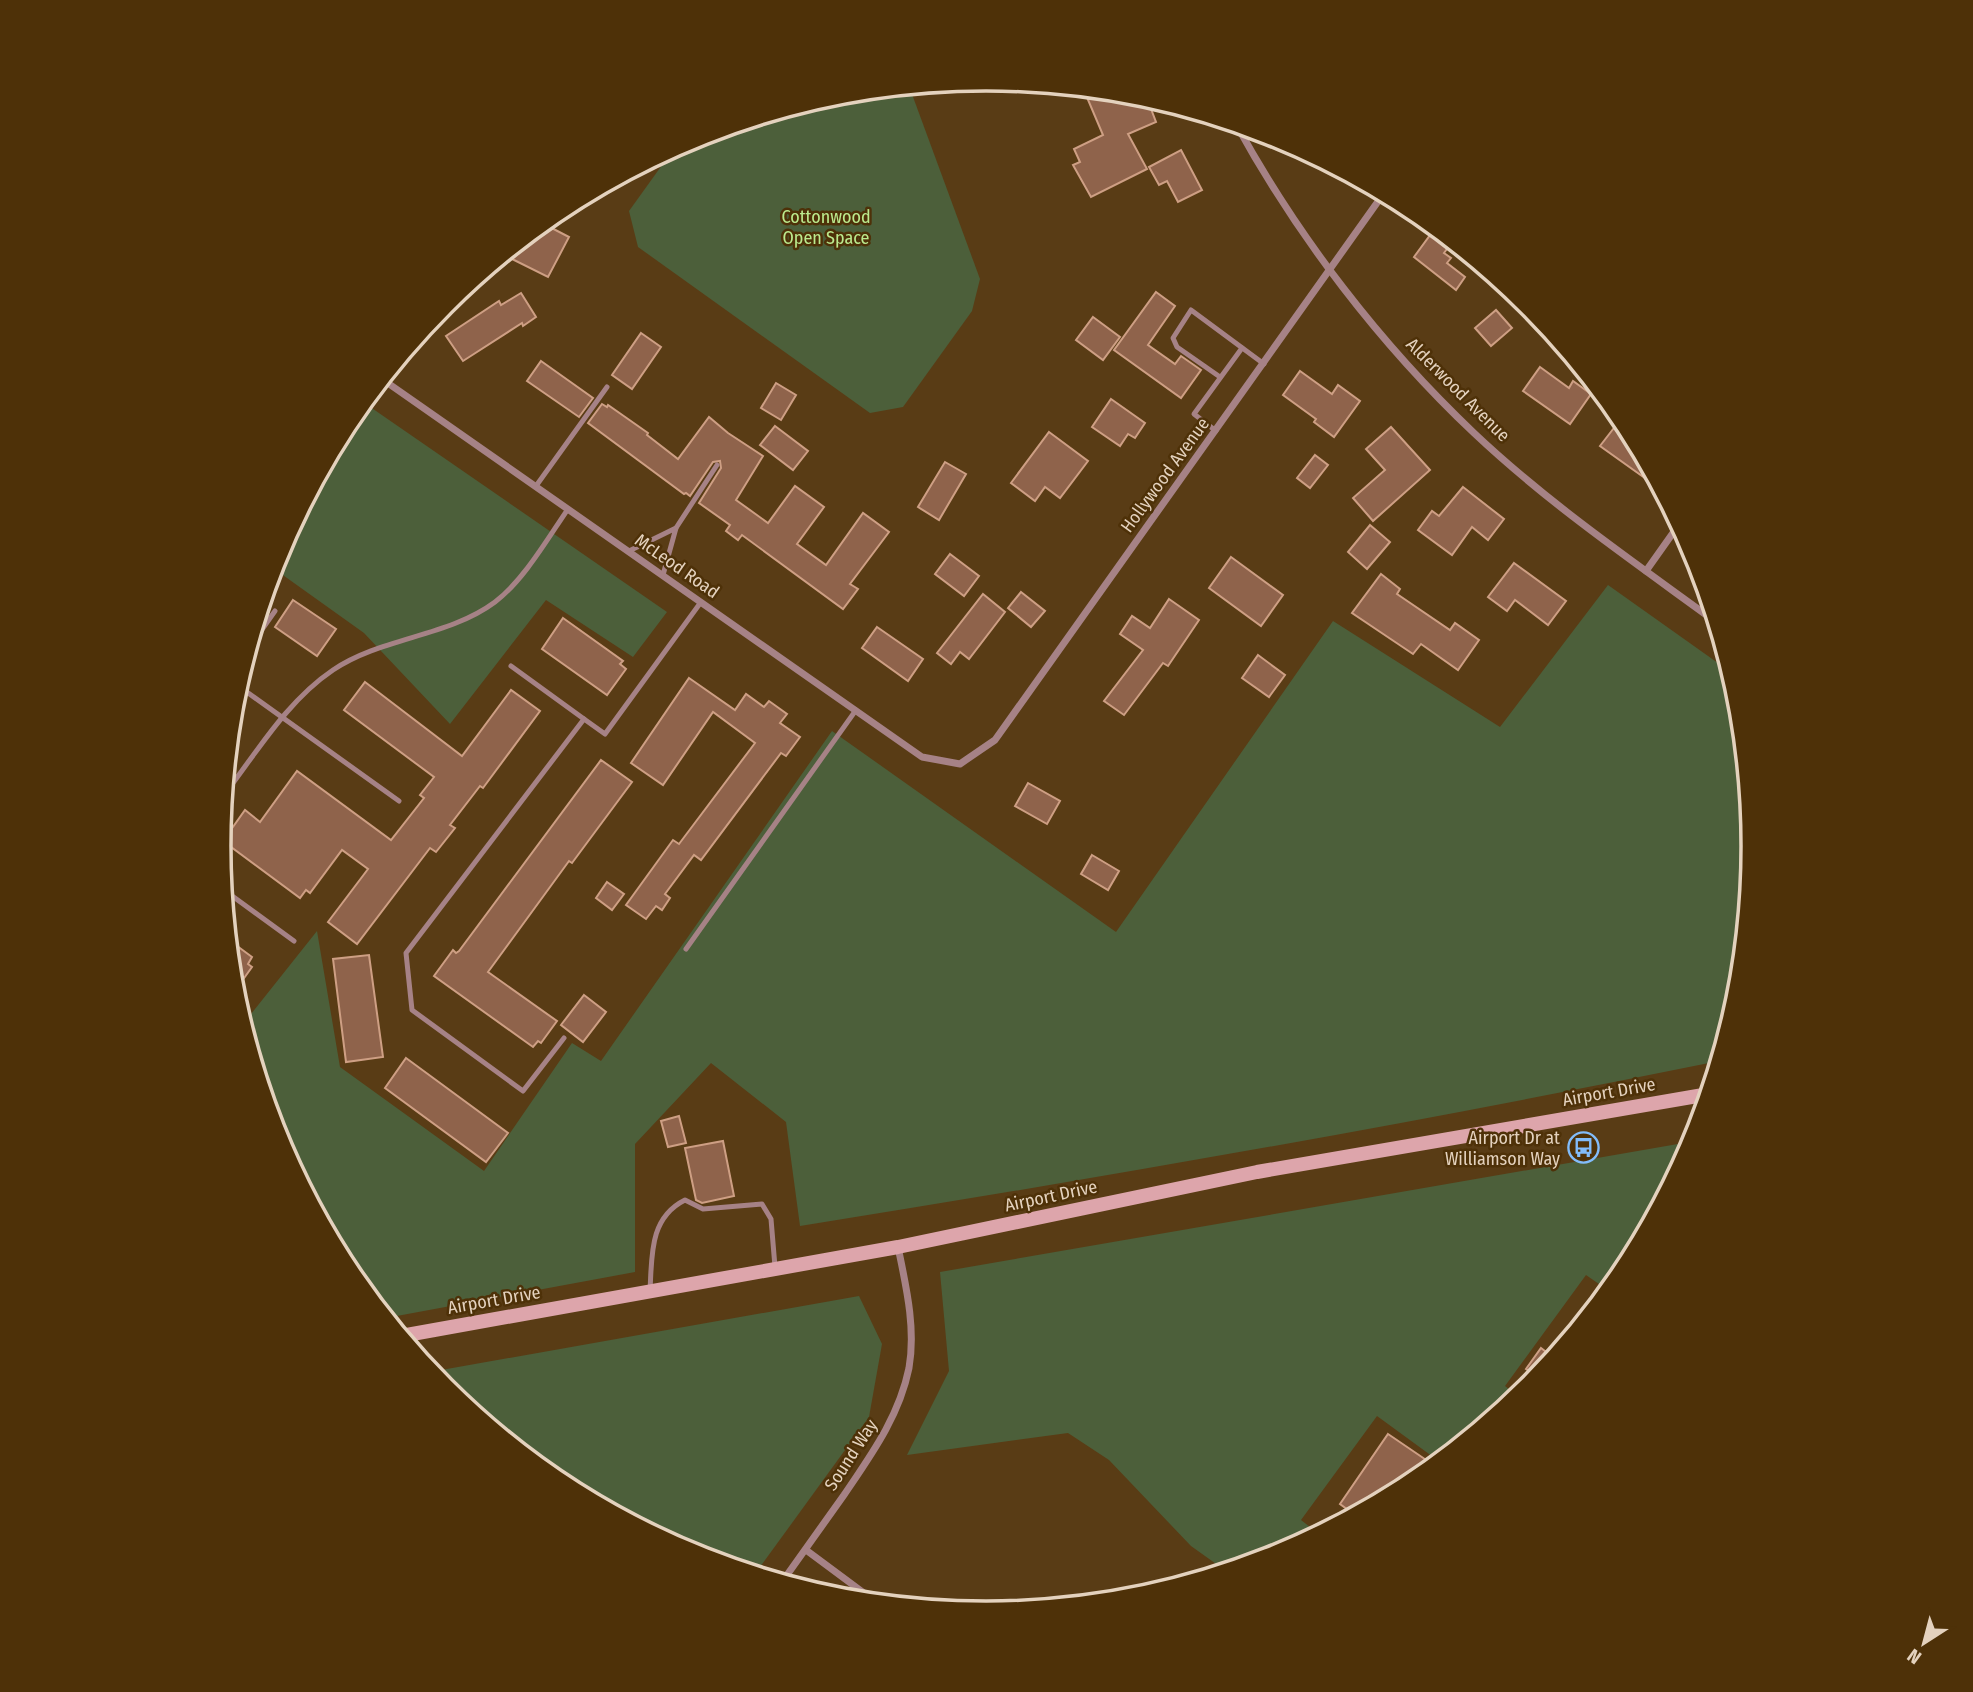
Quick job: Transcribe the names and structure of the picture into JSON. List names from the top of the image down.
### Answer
{
  "streets": {
    "main road": ["Airport Drive"],
    "street": [
      "Alderwood Avenue",
      "Hollywood Avenue",
      "McLeod Road",
      "Sound Way"
    ]
  },
  "crossings": [
    ["Alderwood Avenue", "Hollywood Avenue"],
    ["Hollywood Avenue", "McLeod Road"],
    ["Airport Drive", "Sound Way"]
  ],
  "parks": ["Cottonwood Open Space"],
  "places": {
    "bus stop": ["Airport Dr at Williamson Way"]
  },
  "north": "bottom left"
}
